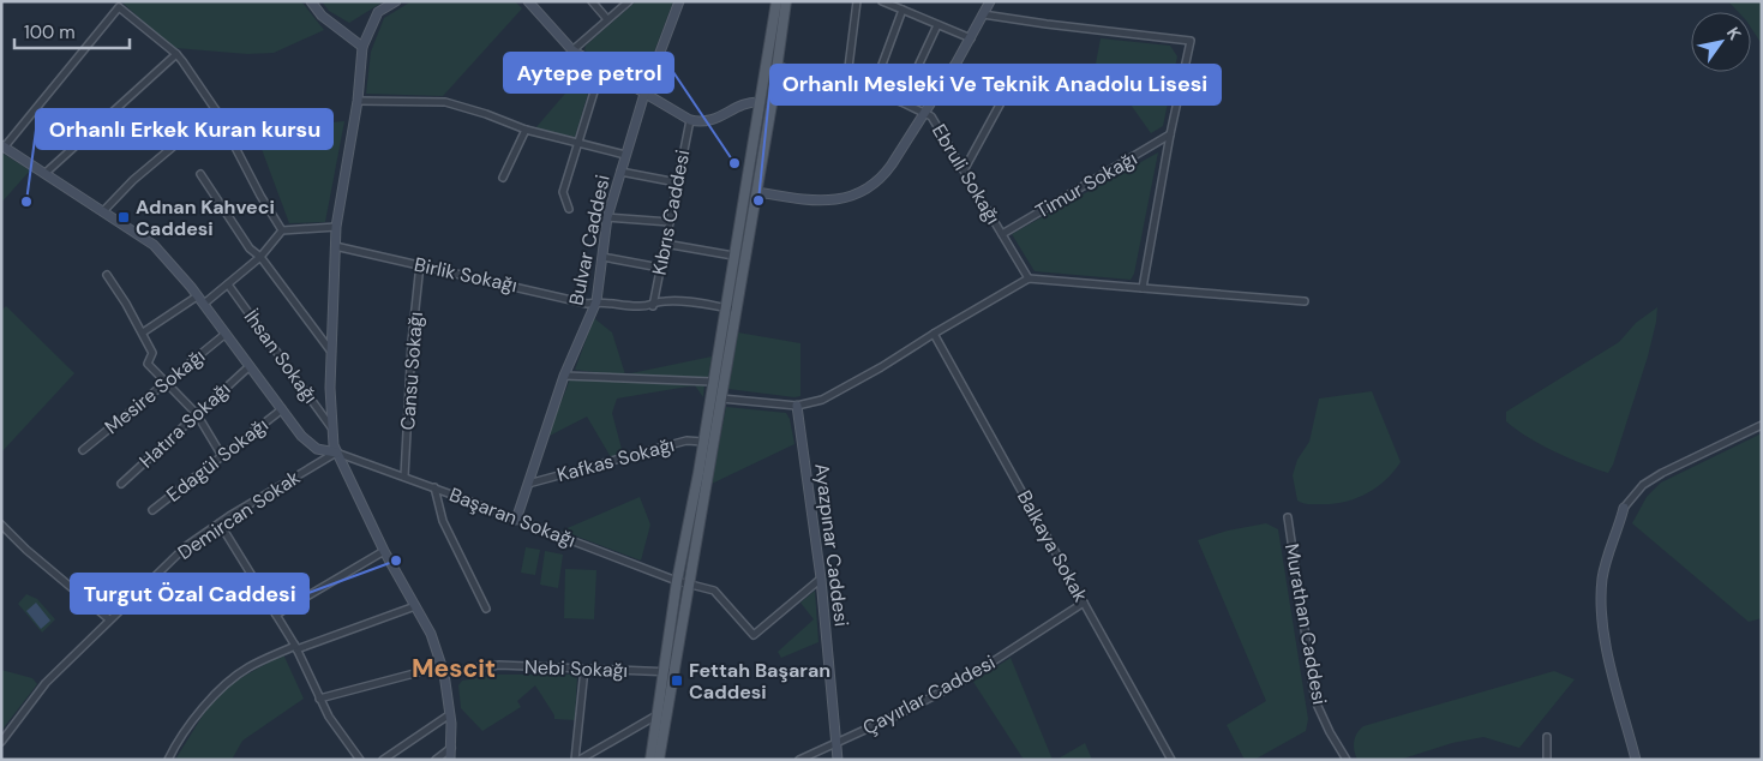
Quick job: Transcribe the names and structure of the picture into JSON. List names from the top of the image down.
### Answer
{
  "streets": {
    "street": [
      "Ebruli Sokağı",
      "Timur Sokağı",
      "Kıbrıs Caddesi",
      "Bulvar Caddesi",
      "Birlik Sokağı",
      "İhsan Sokağı",
      "Cansu Sokağı",
      "Mesire Sokağı",
      "Hatıra Sokağı",
      "Edagül Sokağı",
      "Kafkas Sokağı",
      "Demircan Sokak",
      "Başaran Sokağı",
      "Ayazpınar Caddesi",
      "Balkaya Sokak",
      "Murathan Caddesi",
      "Nebi Sokağı",
      "Çayırlar Caddesi"
    ]
  },
  "crossings": [
    ["Ebruli Sokağı", "Timur Sokağı"],
    ["Kıbrıs Caddesi", "Birlik Sokağı"],
    ["Bulvar Caddesi", "Birlik Sokağı"],
    ["Bulvar Caddesi", "Kafkas Sokağı"],
    ["Bulvar Caddesi", "Başaran Sokağı"],
    ["Birlik Sokağı", "Cansu Sokağı"],
    ["Cansu Sokağı", "Başaran Sokağı"],
    ["Demircan Sokak", "Başaran Sokağı"],
    ["Başaran Sokağı", "Ayazpınar Caddesi"],
    ["Ayazpınar Caddesi", "Çayırlar Caddesi"],
    ["Balkaya Sokak", "Çayırlar Caddesi"]
  ],
  "districts": ["Mescit"],
  "places": {
    "other": [
      "Aytepe petrol",
      "Orhanlı Mesleki Ve Teknik Anadolu Lisesi",
      "Orhanlı Erkek Kuran kursu",
      "Turgut Özal Caddesi"
    ],
    "transit": ["Adnan Kahveci Caddesi", "Fettah Başaran Caddesi"]
  },
  "scale_bar": "100 m",
  "north": "top right"
}
